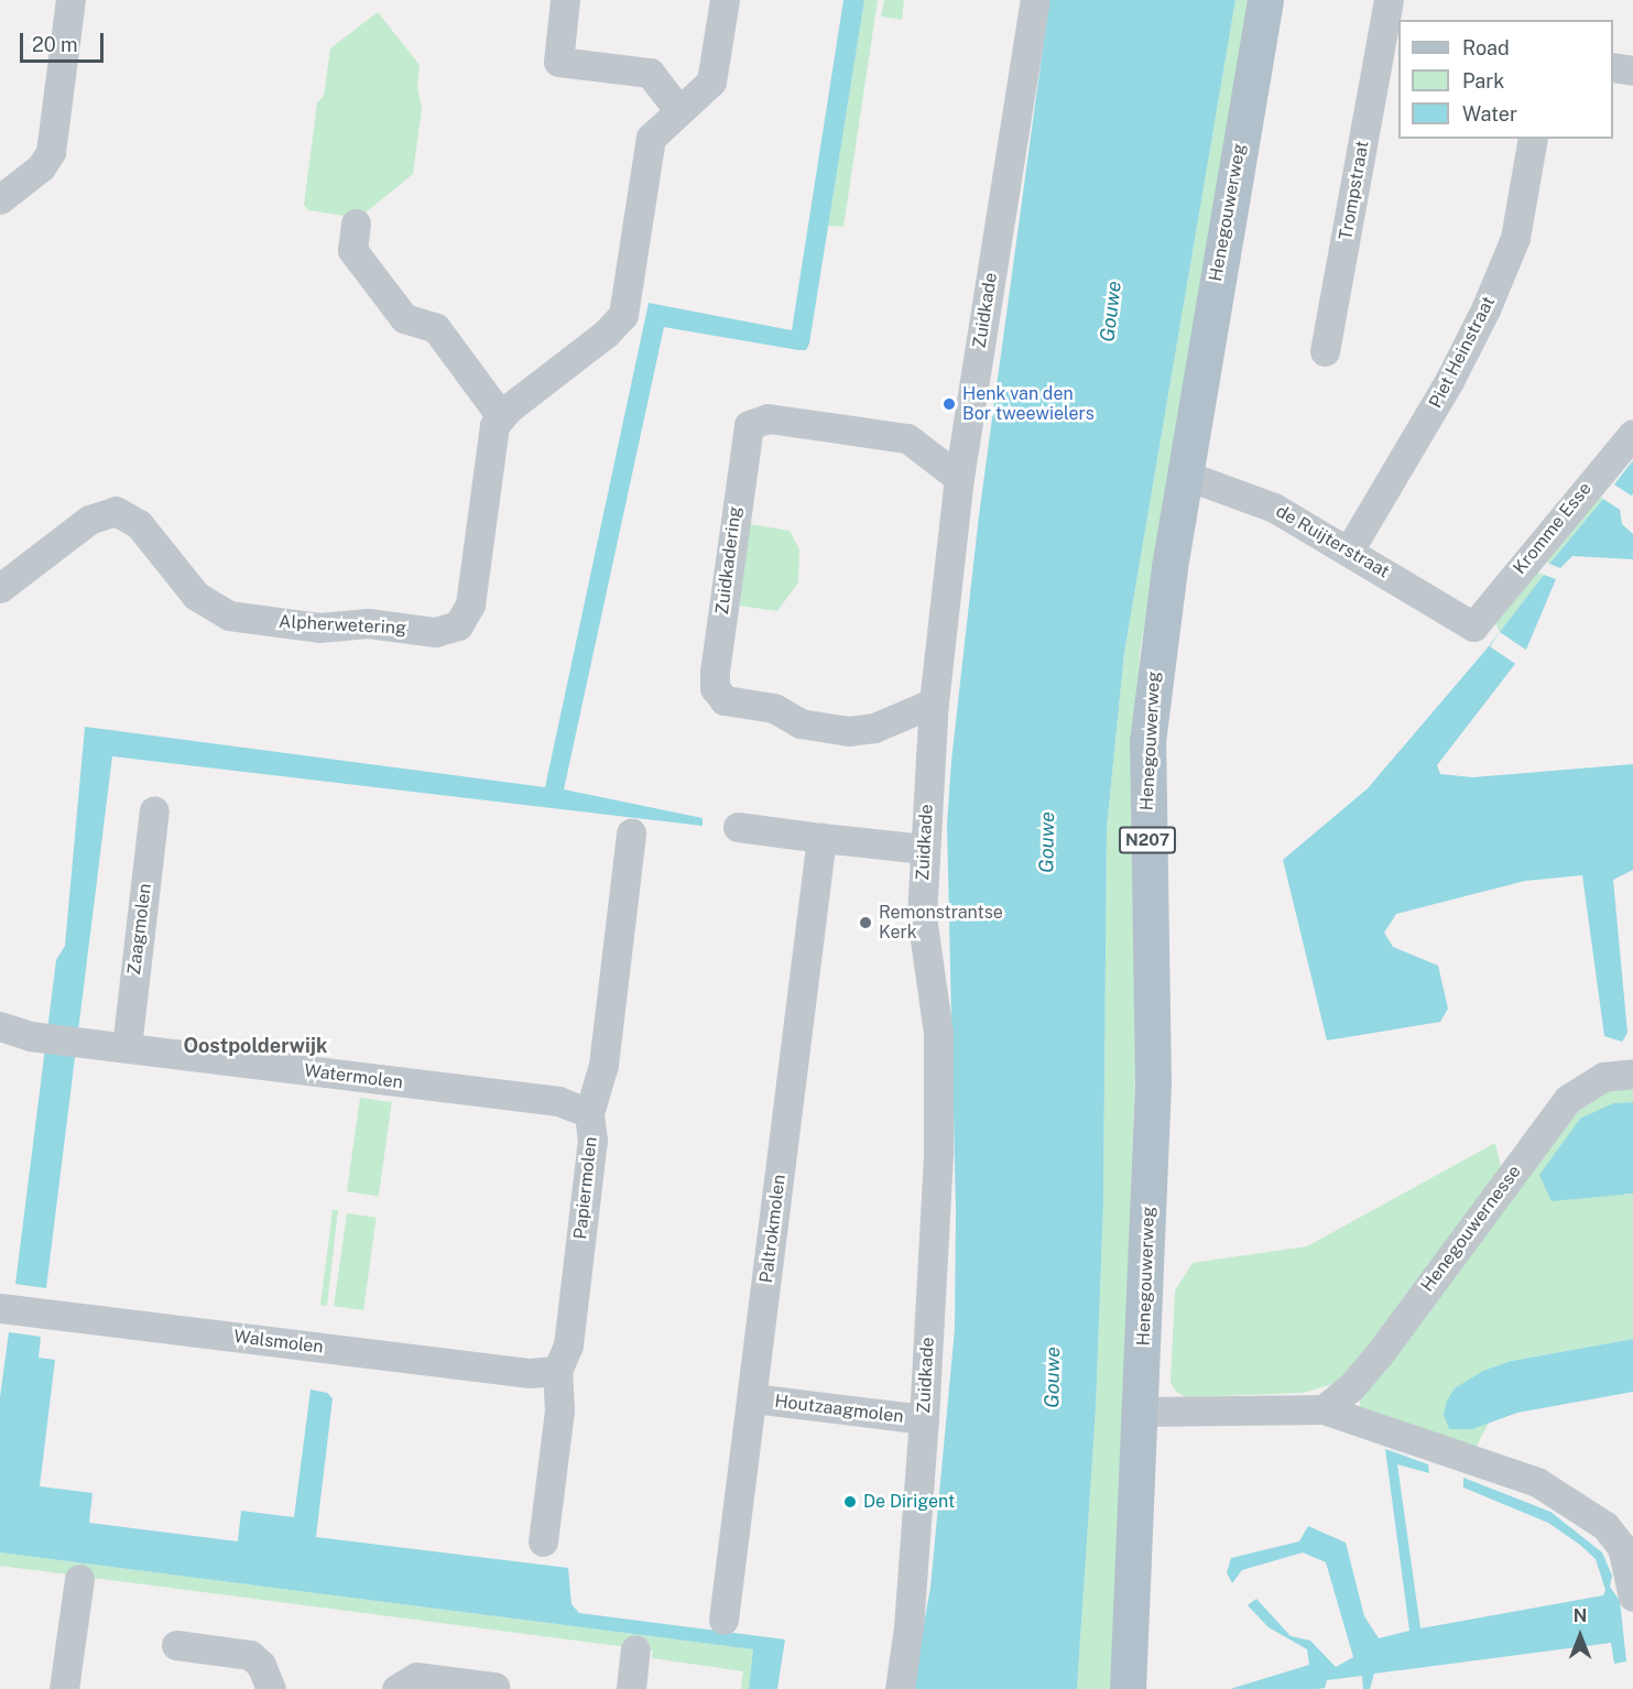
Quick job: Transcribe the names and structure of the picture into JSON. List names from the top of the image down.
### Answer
{
  "streets": {
    "main road": ["Henegouwerweg", "N207"],
    "street": [
      "Trompstraat",
      "Zuidkade",
      "Piet Heinstraat",
      "Kromme Esse",
      "de Ruijterstraat",
      "Zuidkadering",
      "Alpherwetering",
      "Zaagmolen",
      "Watermolen",
      "Papiermolen",
      "Paltrokmolen",
      "Henegouwernesse",
      "Walsmolen",
      "Houtzaagmolen"
    ]
  },
  "crossings": [
    ["Henegouwerweg", "de Ruijterstraat"],
    ["Zuidkade", "Zuidkadering"],
    ["Zuidkade", "Houtzaagmolen"],
    ["Piet Heinstraat", "de Ruijterstraat"],
    ["Kromme Esse", "de Ruijterstraat"],
    ["Zaagmolen", "Watermolen"],
    ["Watermolen", "Papiermolen"],
    ["Papiermolen", "Walsmolen"],
    ["Paltrokmolen", "Houtzaagmolen"]
  ],
  "districts": ["Oostpolderwijk"],
  "water": ["Gouwe"],
  "places": ["Henk van den Bor tweewielers", "Remonstrantse Kerk", "De Dirigent"],
  "legend": ["Road", "Park", "Water"],
  "scale_bar": "20 m",
  "north": "top"
}
